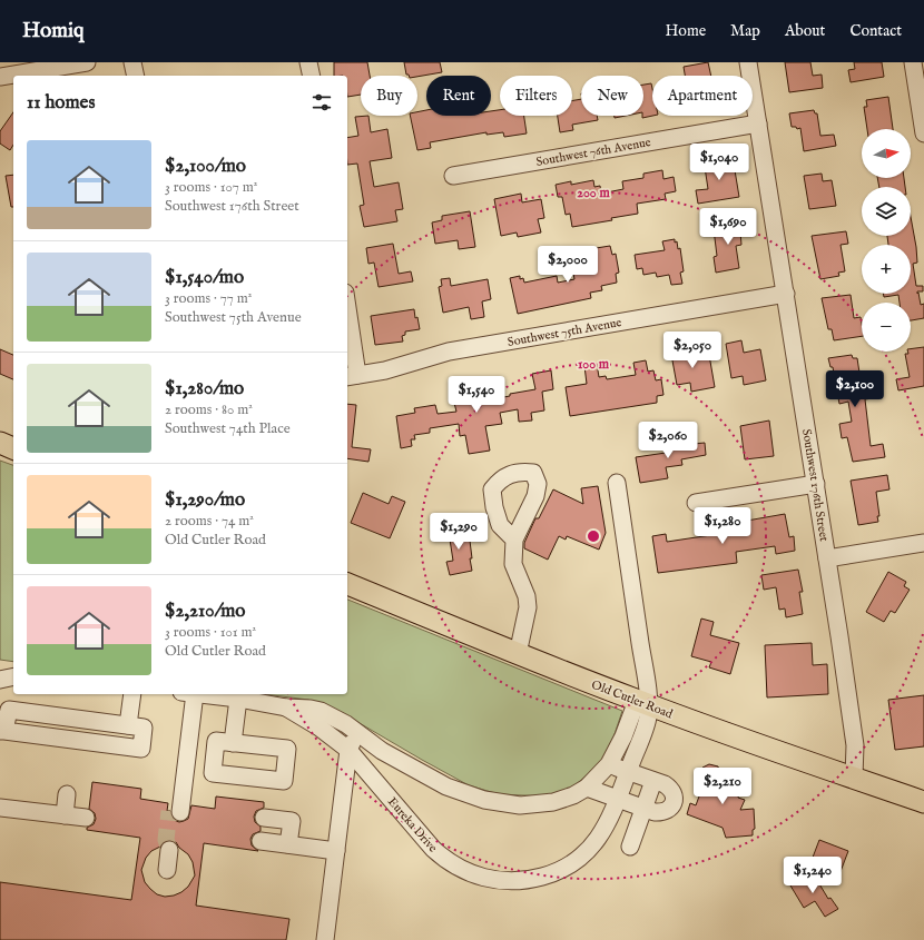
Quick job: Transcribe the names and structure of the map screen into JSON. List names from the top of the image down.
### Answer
{
  "streets": {
    "main road": ["Old Cutler Road"],
    "street": [
      "Southwest 76th Avenue",
      "Southwest 75th Avenue",
      "Southwest 176th Street",
      "Eureka Drive"
    ]
  },
  "crossings": [
    ["Southwest 76th Avenue", "Southwest 176th Street"],
    ["Southwest 75th Avenue", "Southwest 176th Street"],
    ["Southwest 176th Street", "Old Cutler Road"],
    ["Old Cutler Road", "Eureka Drive"]
  ],
  "north": "right",
  "page": {
    "header": "Homiq",
    "nav": [
      "Home",
      "Map",
      "About",
      "Contact"
    ],
    "chip": [
      "Buy",
      "Rent",
      "Filters",
      "New",
      "Apartment"
    ],
    "heading": "11 homes",
    "map_buttons": ["+", "−"],
    "list": [
      {
        "name": "$2,100/mo",
        "note": "3 rooms · 107 m² · Southwest 176th Street"
      },
      {
        "name": "$1,540/mo",
        "note": "3 rooms · 77 m² · Southwest 75th Avenue"
      },
      {
        "name": "$1,280/mo",
        "note": "2 rooms · 80 m² · Southwest 74th Place"
      },
      {
        "name": "$1,290/mo",
        "note": "2 rooms · 74 m² · Old Cutler Road"
      },
      {
        "name": "$2,210/mo",
        "note": "3 rooms · 101 m² · Old Cutler Road"
      }
    ],
    "price": [
      "$1,040",
      "$1,690",
      "$2,000",
      "$2,050",
      "$2,100",
      "$1,540",
      "$2,060",
      "$1,280",
      "$1,290",
      "$2,210",
      "$1,240"
    ]
  },
  "rings": ["200 m", "100 m"]
}
